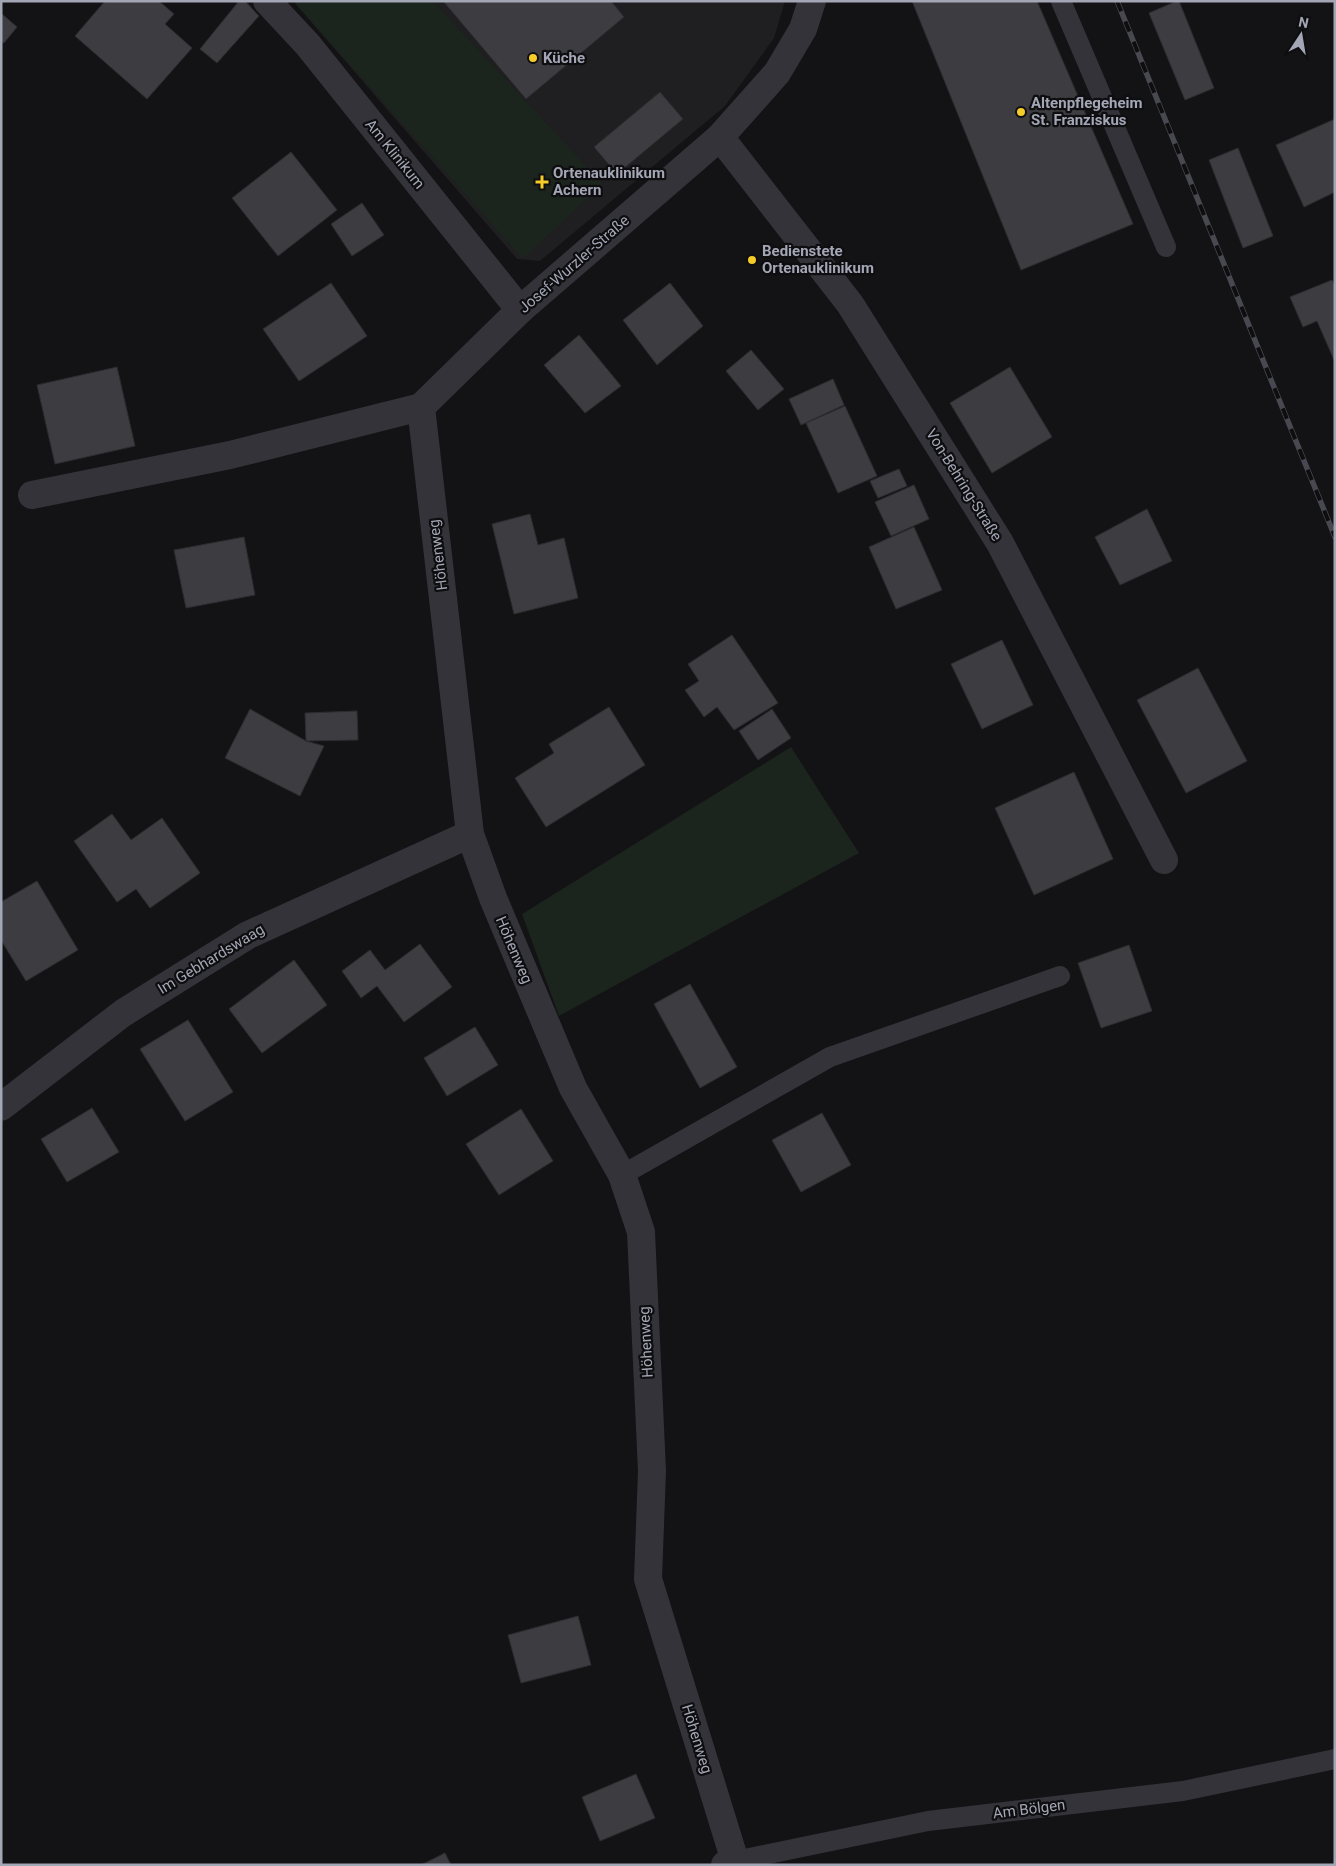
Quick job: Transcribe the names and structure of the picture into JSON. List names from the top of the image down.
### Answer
{
  "streets": {
    "street": [
      "Am Klinikum",
      "Josef-Wurzler-Straße",
      "Von-Behring-Straße",
      "Höhenweg",
      "Im Gebhardswaag"
    ],
    "lane": ["Am Bölgen"]
  },
  "crossings": [
    ["Am Klinikum", "Josef-Wurzler-Straße"],
    ["Josef-Wurzler-Straße", "Von-Behring-Straße"],
    ["Josef-Wurzler-Straße", "Höhenweg"],
    ["Höhenweg", "Im Gebhardswaag"],
    ["Höhenweg", "Am Bölgen"]
  ],
  "places": {
    "other": ["Küche", "Altenpflegeheim St. Franziskus", "Bedienstete Ortenauklinikum"],
    "health": ["Ortenauklinikum Achern"]
  },
  "north": "top"
}
